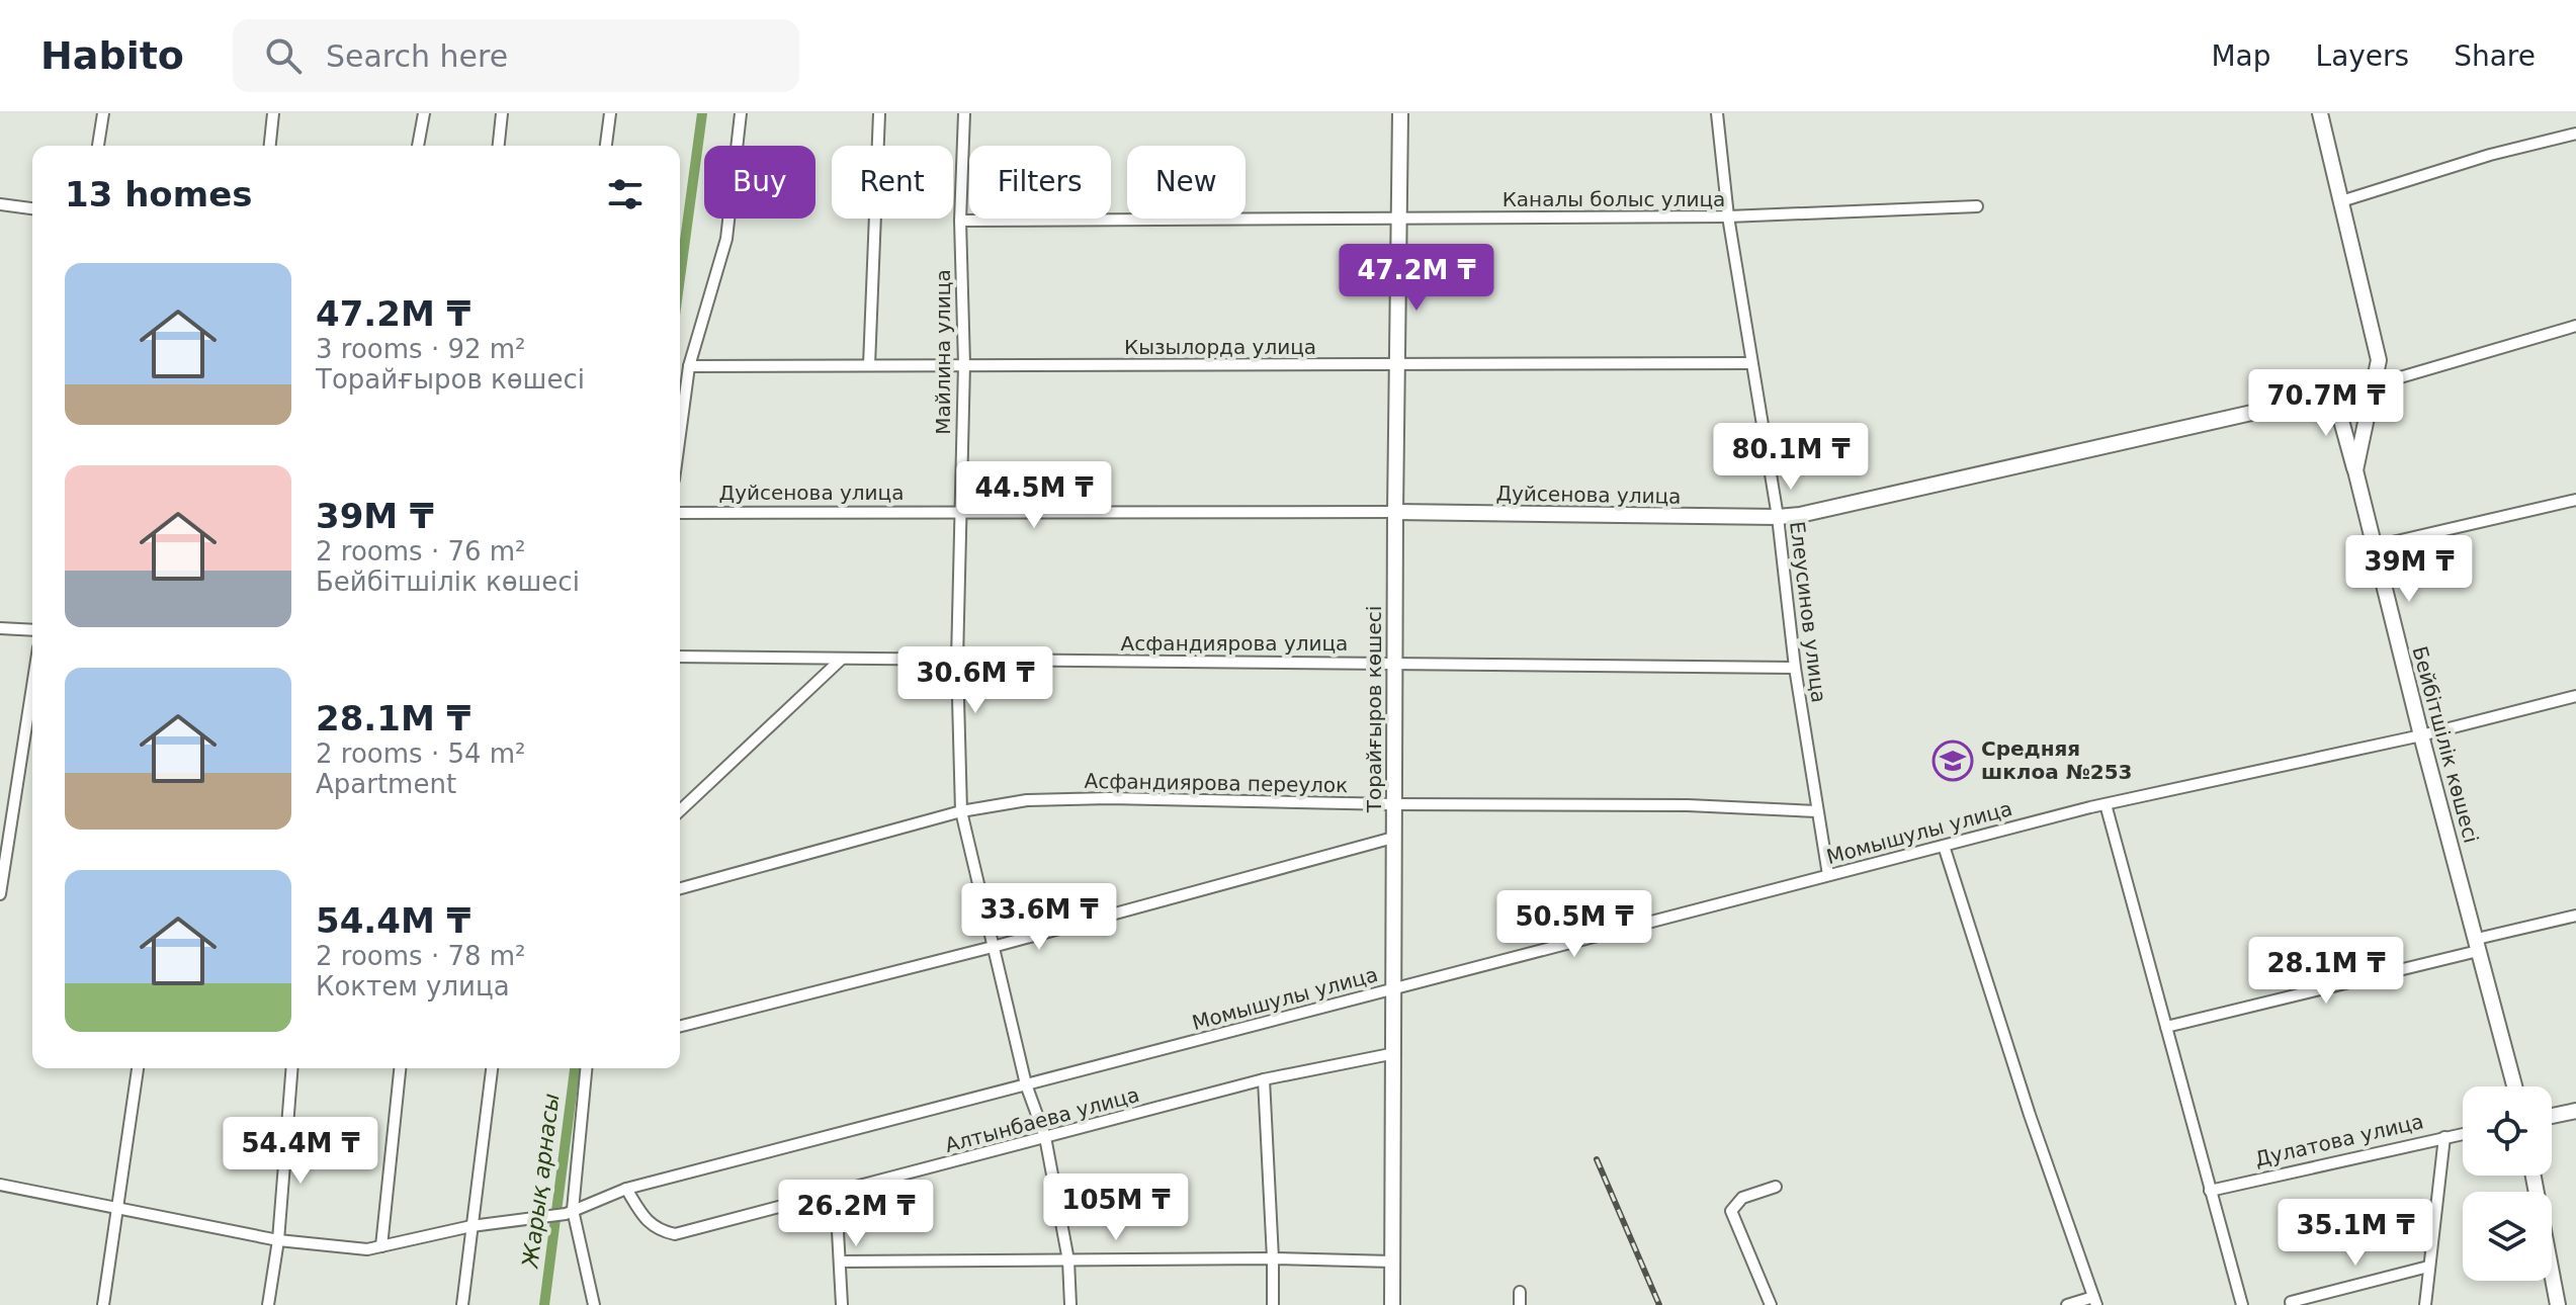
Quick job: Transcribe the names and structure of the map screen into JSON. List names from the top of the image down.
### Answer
{
  "streets": {
    "street": [
      "Каналы болыс улица",
      "Кызылорда улица",
      "Майлина улица",
      "Дуйсенова улица",
      "Елеусинов улица",
      "Асфандиярова улица",
      "Торайғыров көшесі",
      "Бейбітшілік көшесі",
      "Асфандиярова переулок",
      "Момышулы улица",
      "Алтынбаева улица",
      "Дулатова улица"
    ]
  },
  "crossings": [
    ["Каналы болыс улица", "Майлина улица"],
    ["Каналы болыс улица", "Елеусинов улица"],
    ["Каналы болыс улица", "Торайғыров көшесі"],
    ["Кызылорда улица", "Майлина улица"],
    ["Кызылорда улица", "Елеусинов улица"],
    ["Кызылорда улица", "Торайғыров көшесі"],
    ["Майлина улица", "Дуйсенова улица"],
    ["Майлина улица", "Асфандиярова улица"],
    ["Майлина улица", "Асфандиярова переулок"],
    ["Майлина улица", "Момышулы улица"],
    ["Майлина улица", "Алтынбаева улица"],
    ["Дуйсенова улица", "Елеусинов улица"],
    ["Дуйсенова улица", "Торайғыров көшесі"],
    ["Дуйсенова улица", "Бейбітшілік көшесі"],
    ["Елеусинов улица", "Асфандиярова улица"],
    ["Елеусинов улица", "Асфандиярова переулок"],
    ["Елеусинов улица", "Момышулы улица"],
    ["Асфандиярова улица", "Торайғыров көшесі"],
    ["Торайғыров көшесі", "Асфандиярова переулок"],
    ["Торайғыров көшесі", "Момышулы улица"],
    ["Торайғыров көшесі", "Алтынбаева улица"],
    ["Бейбітшілік көшесі", "Момышулы улица"],
    ["Момышулы улица", "Алтынбаева улица"]
  ],
  "water": ["Жарық арнасы"],
  "places": {
    "school or university": ["Средняя шклоа №253"]
  },
  "page": {
    "header": "Habito",
    "search": "Search here",
    "nav": ["Map", "Layers", "Share"],
    "chip": [
      "Buy",
      "Rent",
      "Filters",
      "New"
    ],
    "heading": "13 homes",
    "list": [
      {
        "name": "47.2M ₸",
        "note": "3 rooms · 92 m² · Торайғыров көшесі"
      },
      {
        "name": "39M ₸",
        "note": "2 rooms · 76 m² · Бейбітшілік көшесі"
      },
      {
        "name": "28.1M ₸",
        "note": "2 rooms · 54 m² · Apartment"
      },
      {
        "name": "54.4M ₸",
        "note": "2 rooms · 78 m² · Коктем улица"
      }
    ],
    "price": [
      "47.2M ₸",
      "70.7M ₸",
      "80.1M ₸",
      "44.5M ₸",
      "39M ₸",
      "30.6M ₸",
      "33.6M ₸",
      "50.5M ₸",
      "28.1M ₸",
      "54.4M ₸",
      "105M ₸",
      "26.2M ₸",
      "35.1M ₸"
    ]
  }
}
